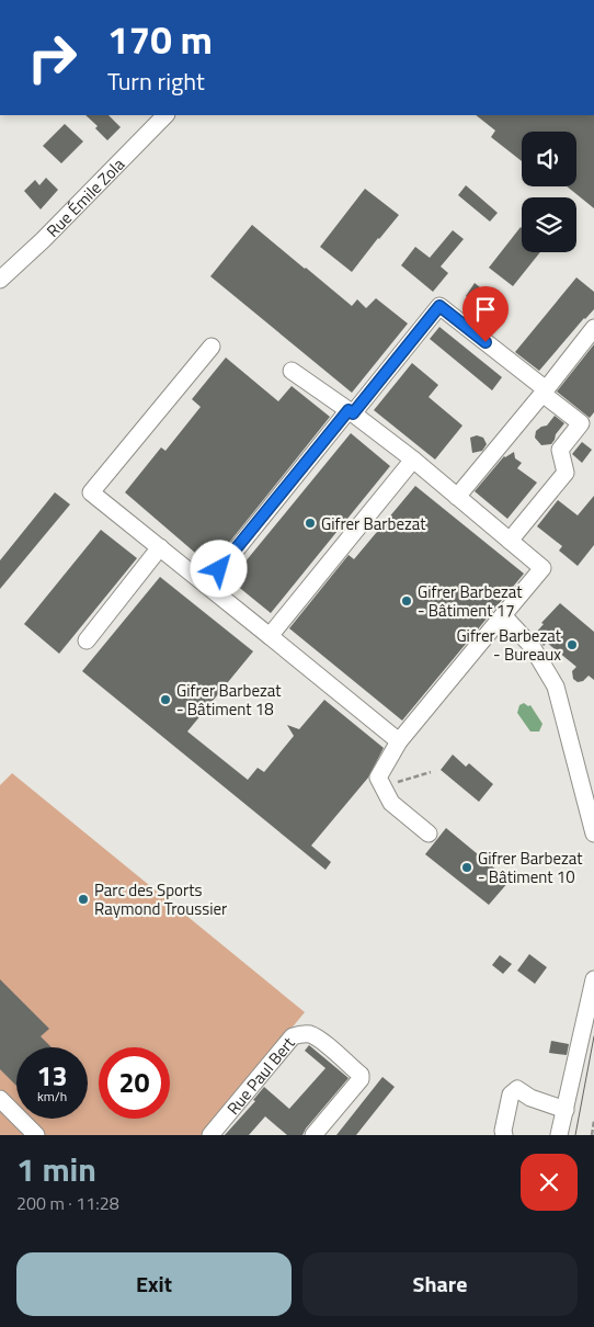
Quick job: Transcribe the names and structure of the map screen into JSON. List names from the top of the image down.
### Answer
{
  "streets": {
    "street": ["Rue Émile Zola", "Rue Paul Bert"]
  },
  "places": [
    "Gifrer Barbezat",
    "Gifrer Barbezat - Bâtiment 17",
    "Gifrer Barbezat - Bureaux",
    "Gifrer Barbezat - Bâtiment 18",
    "Gifrer Barbezat - Bâtiment 10",
    "Parc des Sports Raymond Troussier"
  ],
  "page": {
    "turn": ["170 m", "Turn right"],
    "speed": "13 km/h",
    "limit": "20",
    "heading": ["1 min", "200 m · 11:28"],
    "buttons": ["Exit", "Share"]
  }
}
